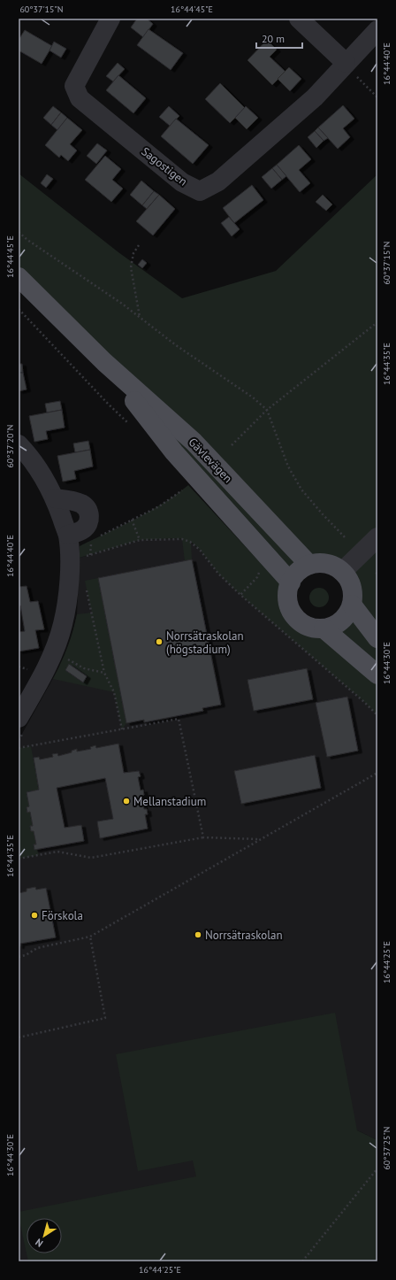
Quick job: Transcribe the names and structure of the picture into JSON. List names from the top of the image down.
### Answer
{
  "streets": {
    "main road": ["Gävlevägen"],
    "street": ["Sagostigen"]
  },
  "places": [
    "Norrsätraskolan (högstadium)",
    "Mellanstadium",
    "Förskola",
    "Norrsätraskolan"
  ],
  "scale_bar": "20 m",
  "north": "bottom left",
  "coordinates": [
    "60°37'15\"N",
    "16°44'45\"E",
    "16°44'40\"E",
    "16°44'35\"E",
    "60°37'20\"N",
    "16°44'30\"E",
    "16°44'25\"E",
    "60°37'25\"N"
  ]
}
